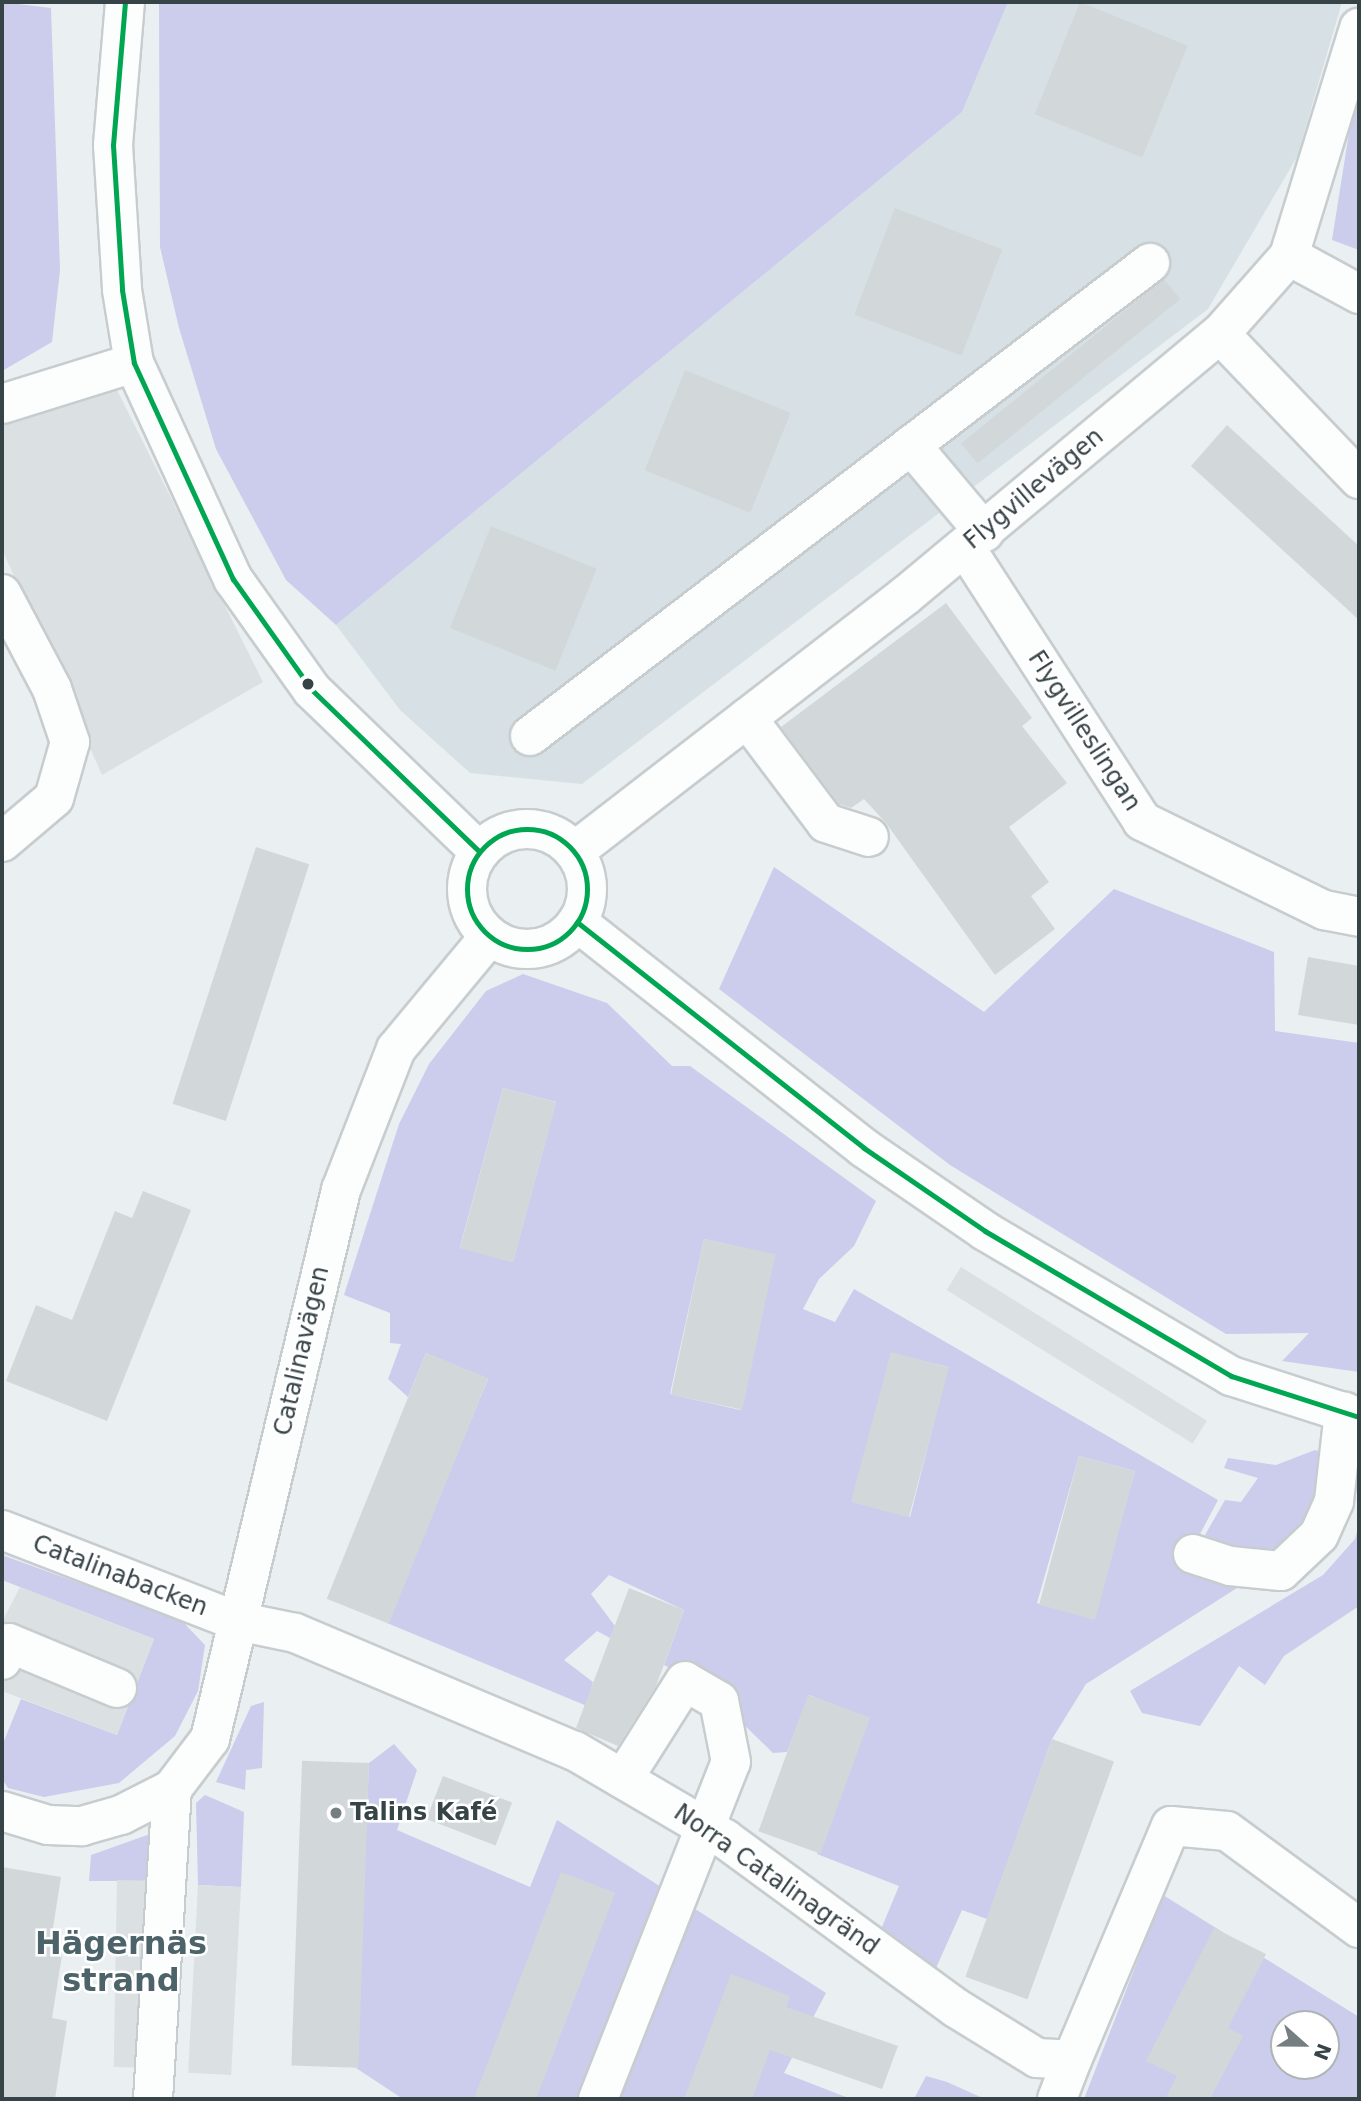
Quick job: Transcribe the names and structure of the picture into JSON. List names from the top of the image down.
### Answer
{
  "streets": {
    "street": [
      "Flygvillevägen",
      "Flygvilleslingan",
      "Catalinavägen",
      "Catalinabacken",
      "Norra Catalinagränd"
    ]
  },
  "crossings": [
    ["Flygvillevägen", "Flygvilleslingan"],
    ["Flygvillevägen", "Catalinavägen"],
    ["Catalinavägen", "Catalinabacken"],
    ["Catalinavägen", "Norra Catalinagränd"],
    ["Catalinabacken", "Norra Catalinagränd"]
  ],
  "districts": ["Hägernäs strand"],
  "places": ["Talins Kafé"],
  "north": "right"
}
